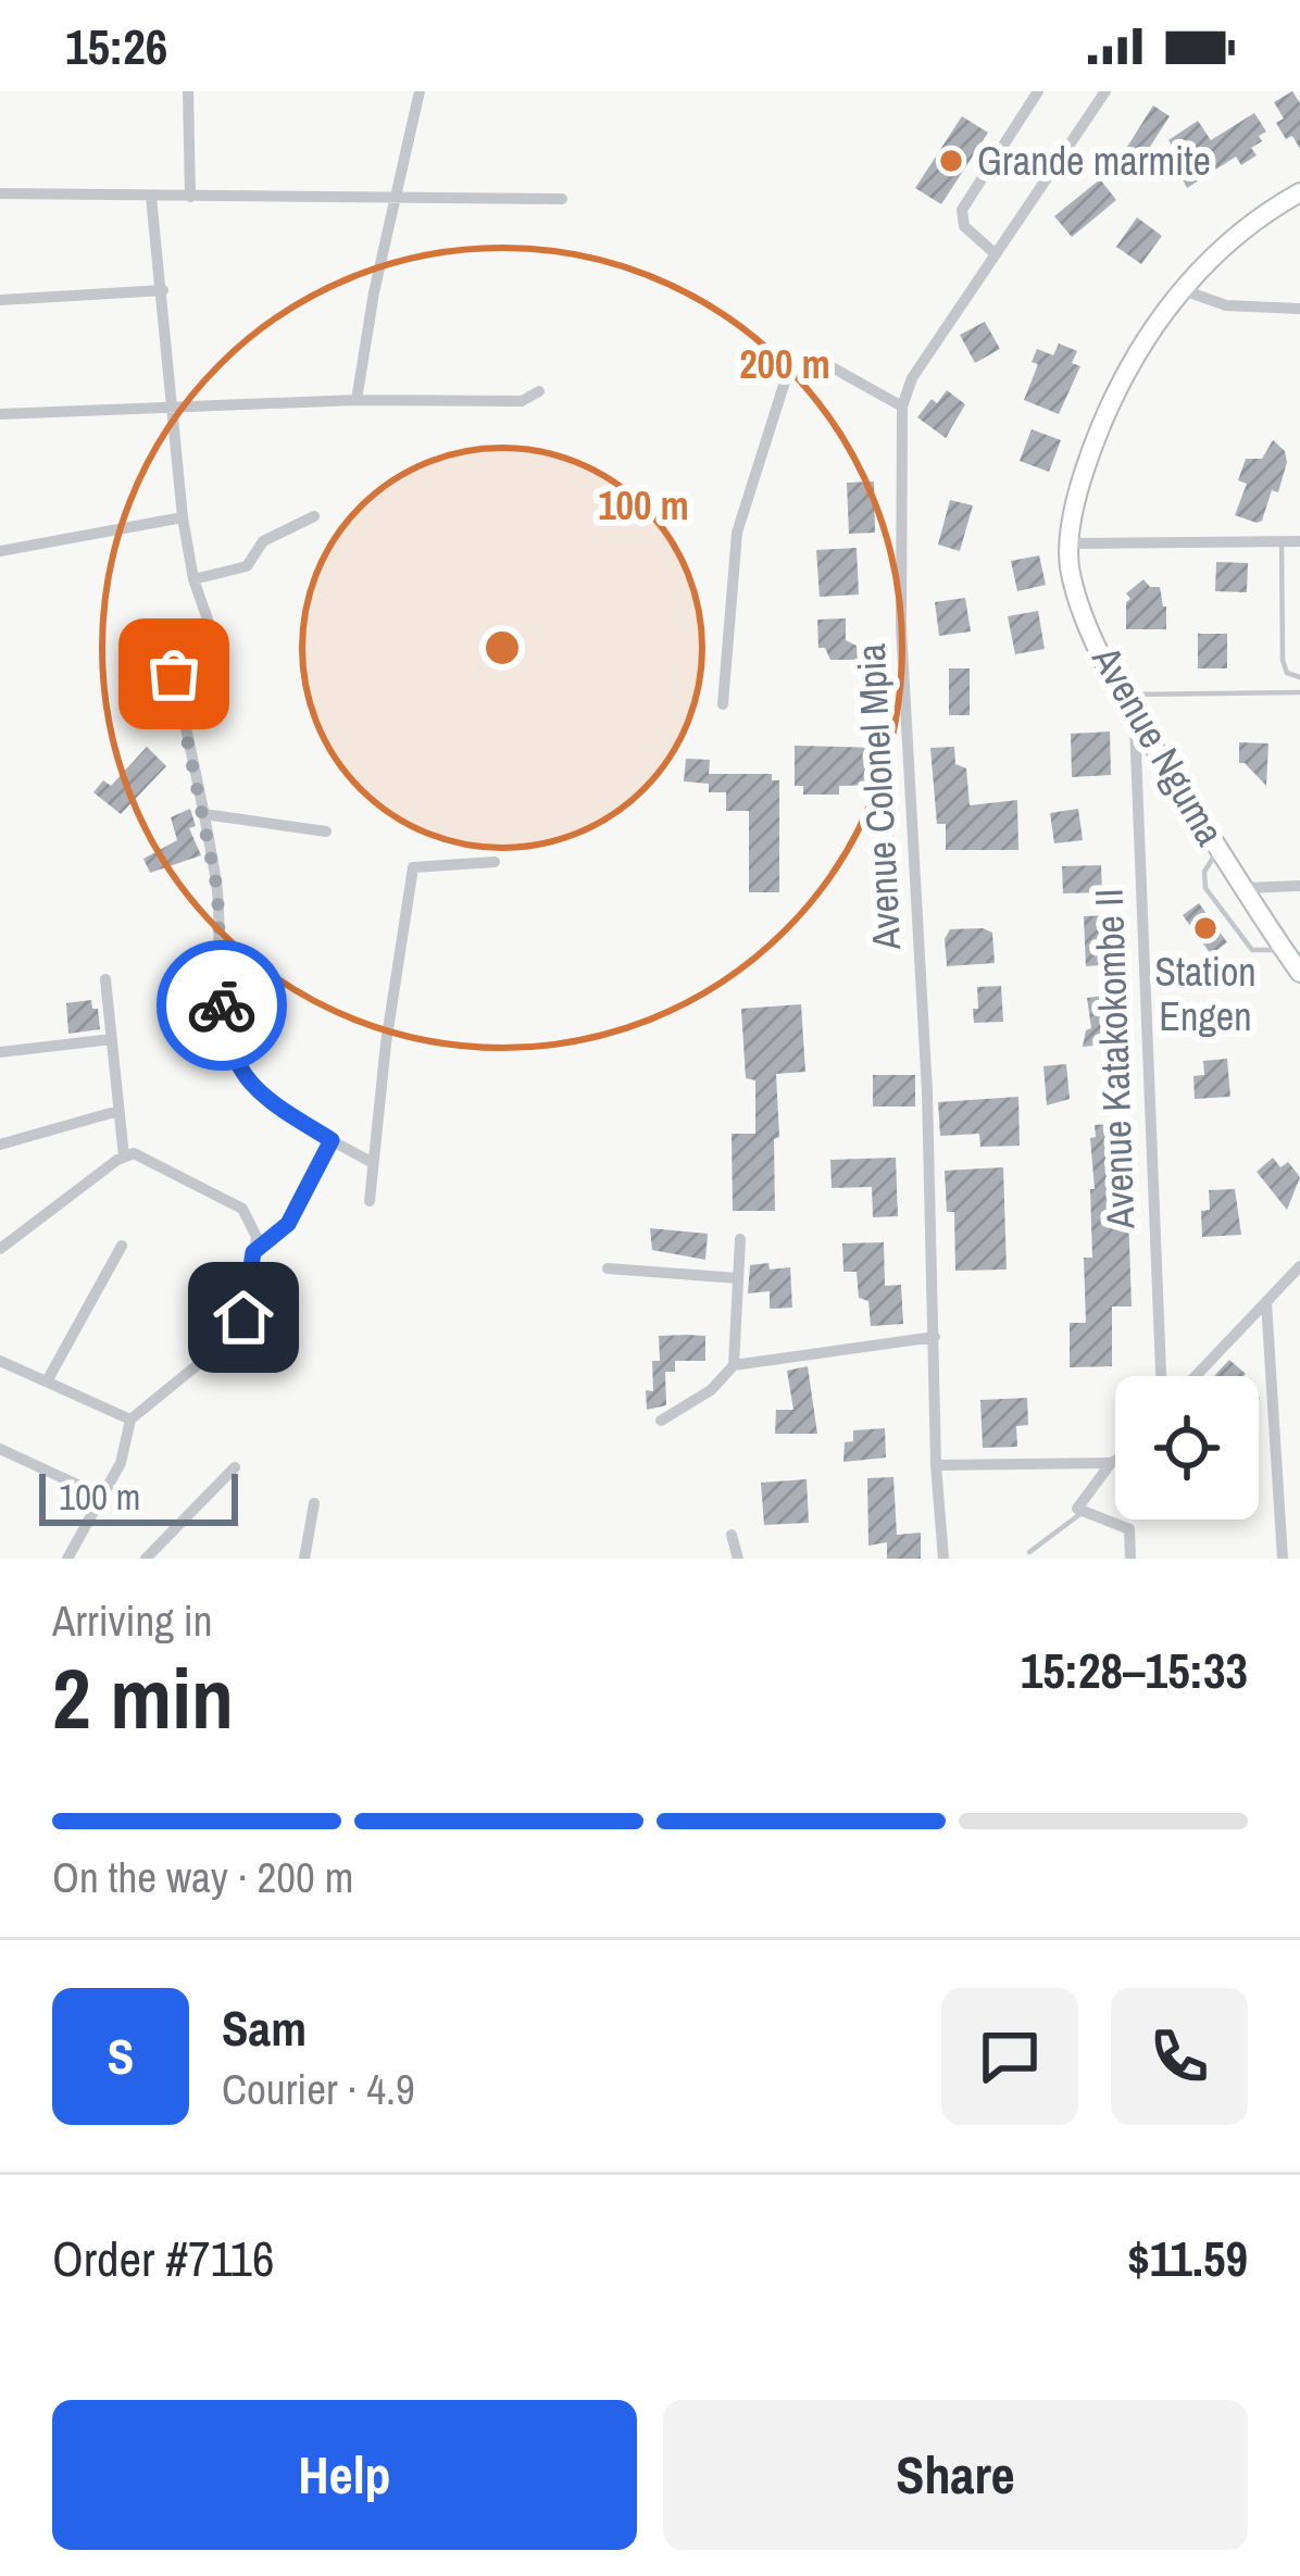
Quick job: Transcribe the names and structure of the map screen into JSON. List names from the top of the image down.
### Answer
{
  "streets": {
    "main road": ["Avenue Nguma"],
    "street": ["Avenue Colonel Mpia", "Avenue Katakokombe II"]
  },
  "crossings": [
    ["Avenue Nguma", "Avenue Katakokombe II"]
  ],
  "places": ["Grande marmite", "Station Engen"],
  "scale_bar": "100 m",
  "page": {
    "status": "15:26",
    "scale": "100 m",
    "heading": ["2 min", "Arriving in", "15:28–15:33"],
    "panel": [
      "Sam",
      "Courier · 4.9",
      "Order #7116",
      "$11.59"
    ],
    "bar": "On the way · 200 m",
    "round": "S",
    "buttons": ["Help", "Share"]
  },
  "rings": ["200 m", "100 m"]
}
